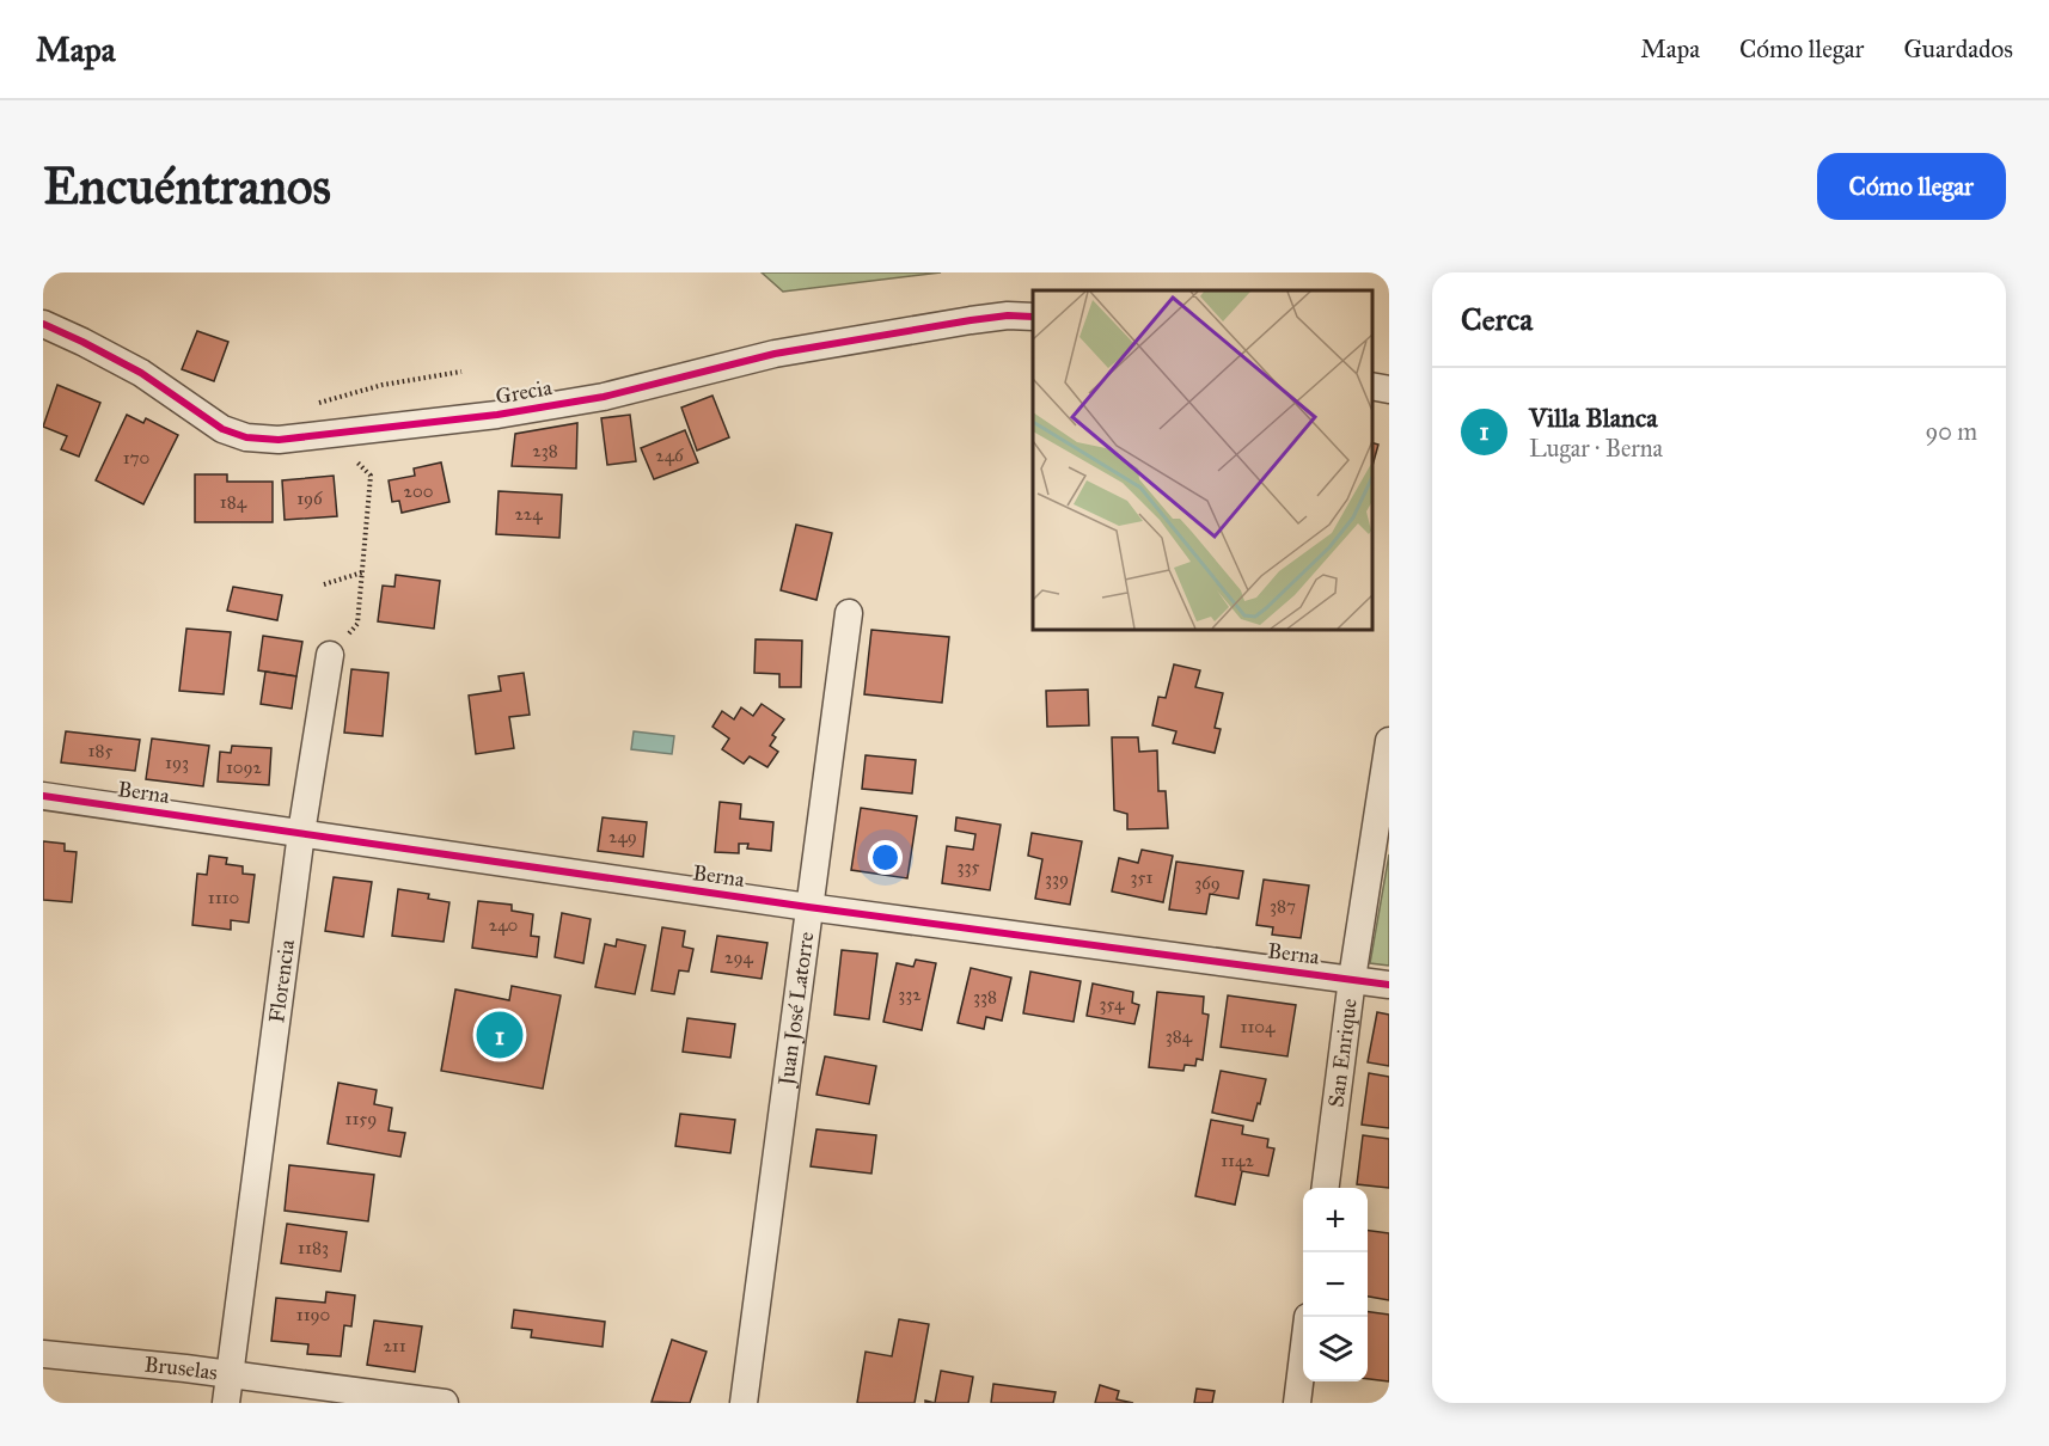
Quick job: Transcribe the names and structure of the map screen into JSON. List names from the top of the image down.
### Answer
{
  "streets": {
    "street": [
      "Grecia",
      "Berna",
      "Florencia",
      "Juan José Latorre",
      "San Enrique",
      "Bruselas"
    ]
  },
  "crossings": [
    ["Berna", "Florencia"],
    ["Berna", "Juan José Latorre"],
    ["Berna", "San Enrique"],
    ["Florencia", "Bruselas"]
  ],
  "house_numbers": [
    "238",
    "246",
    "170",
    "200",
    "196",
    "184",
    "224",
    "185",
    "193",
    "1092",
    "249",
    "335",
    "351",
    "339",
    "369",
    "1110",
    "387",
    "240",
    "294",
    "332",
    "338",
    "354",
    "1104",
    "384",
    "1159",
    "1142",
    "1183",
    "1190",
    "211"
  ],
  "page": {
    "header": "Mapa",
    "nav": ["Mapa", "Cómo llegar", "Guardados"],
    "buttons": "Cómo llegar",
    "title": "Encuéntranos",
    "heading": "Cerca",
    "list": [
      {
        "mark": "1",
        "name": "Villa Blanca",
        "note": "Lugar · Berna",
        "value": "90 m"
      }
    ],
    "pins": "1",
    "map_buttons": ["+", "−"]
  }
}
